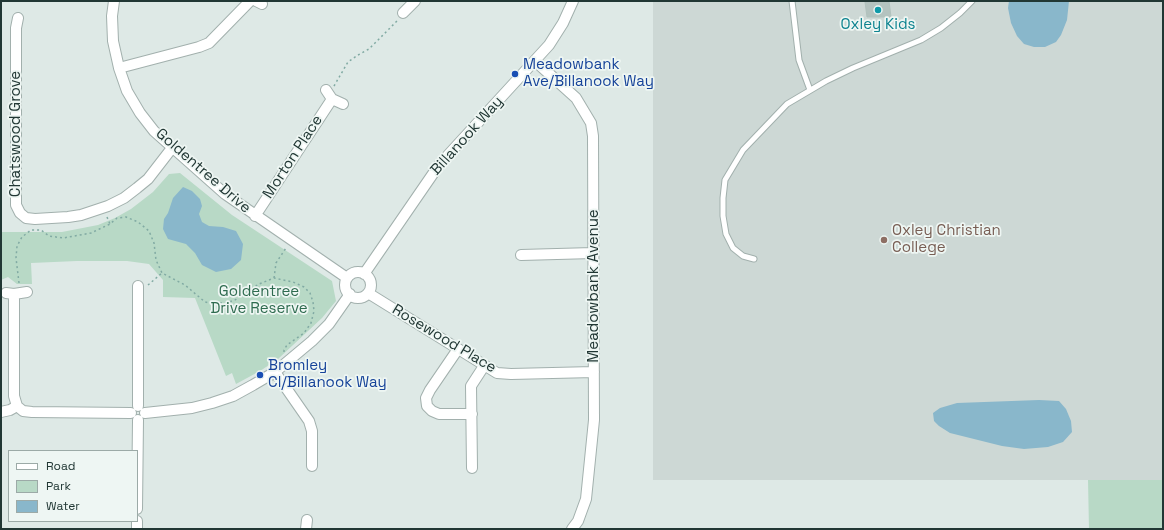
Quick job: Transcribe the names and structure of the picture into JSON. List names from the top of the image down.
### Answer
{
  "streets": {
    "street": [
      "Chatswood Grove",
      "Billanook Way",
      "Morton Place",
      "Goldentree Drive",
      "Meadowbank Avenue",
      "Rosewood Place"
    ]
  },
  "crossings": [
    ["Chatswood Grove", "Goldentree Drive"],
    ["Billanook Way", "Goldentree Drive"],
    ["Billanook Way", "Meadowbank Avenue"],
    ["Billanook Way", "Rosewood Place"],
    ["Morton Place", "Goldentree Drive"],
    ["Goldentree Drive", "Rosewood Place"],
    ["Meadowbank Avenue", "Rosewood Place"]
  ],
  "parks": ["Goldentree Drive Reserve"],
  "places": [
    "Oxley Kids",
    "Meadowbank Ave/Billanook Way",
    "Oxley Christian College",
    "Bromley Cl/Billanook Way"
  ],
  "legend": ["Road", "Park", "Water"]
}
